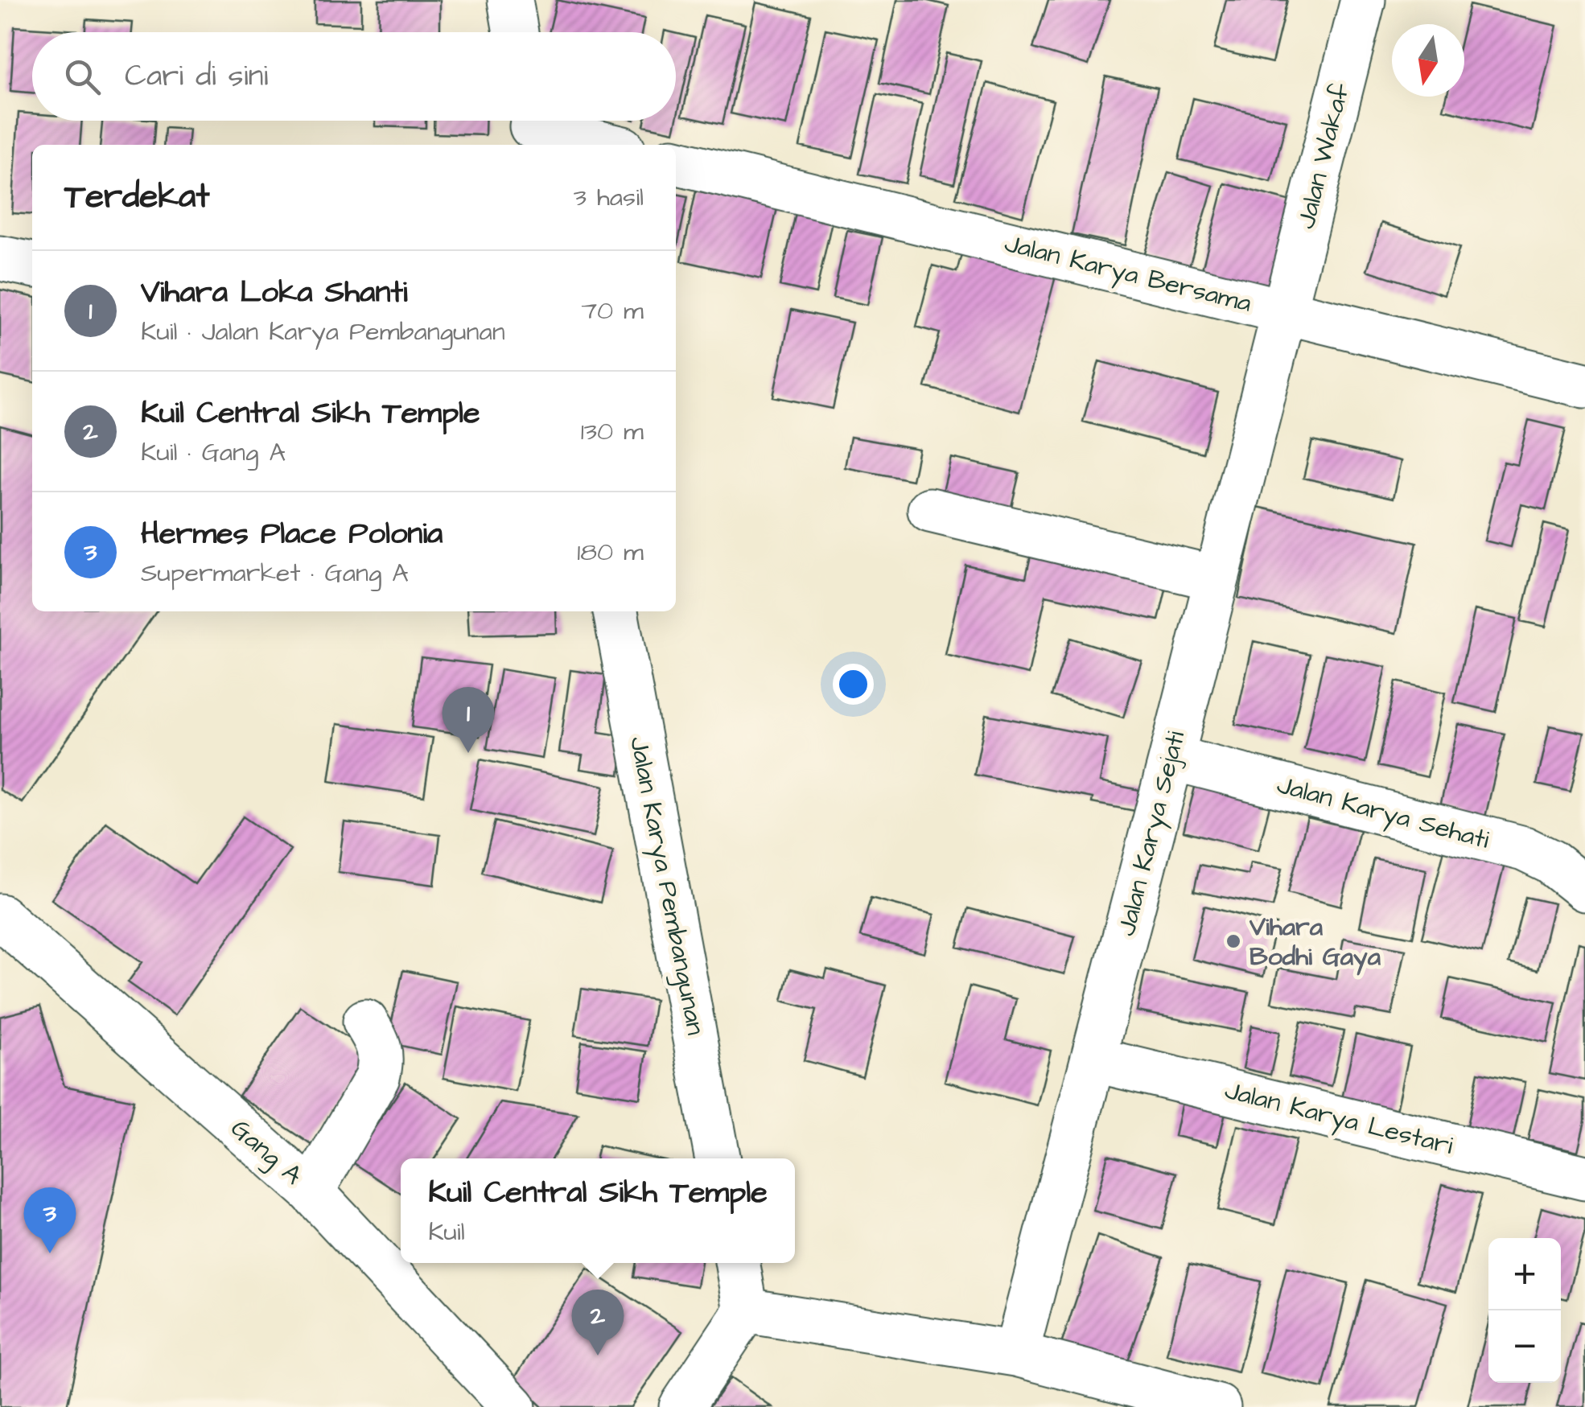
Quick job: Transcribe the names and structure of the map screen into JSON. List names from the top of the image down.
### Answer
{
  "streets": {
    "street": [
      "Jalan Wakaf",
      "Jalan Karya Bersama",
      "Jalan Karya Sehati",
      "Jalan Karya Sejati",
      "Jalan Karya Pembangunan",
      "Jalan Karya Lestari",
      "Gang A"
    ]
  },
  "crossings": [
    ["Jalan Wakaf", "Jalan Karya Bersama"],
    ["Jalan Wakaf", "Jalan Karya Sejati"],
    ["Jalan Karya Bersama", "Jalan Karya Sejati"],
    ["Jalan Karya Sehati", "Jalan Karya Sejati"],
    ["Jalan Karya Sejati", "Jalan Karya Lestari"]
  ],
  "places": ["Vihara Bodhi Gaya"],
  "north": "bottom",
  "page": {
    "search": "Cari di sini",
    "heading": ["Terdekat", "3 hasil"],
    "list": [
      {
        "mark": "1",
        "name": "Vihara Loka Shanti",
        "note": "Kuil · Jalan Karya Pembangunan",
        "value": "70 m"
      },
      {
        "mark": "2",
        "name": "Kuil Central Sikh Temple",
        "note": "Kuil · Gang A",
        "value": "130 m"
      },
      {
        "mark": "3",
        "name": "Hermes Place Polonia",
        "note": "Supermarket · Gang A",
        "value": "180 m"
      }
    ],
    "pins": ["1", "3", "2"],
    "popup": ["Kuil Central Sikh Temple", "Kuil"],
    "map_buttons": ["+", "−"]
  }
}
